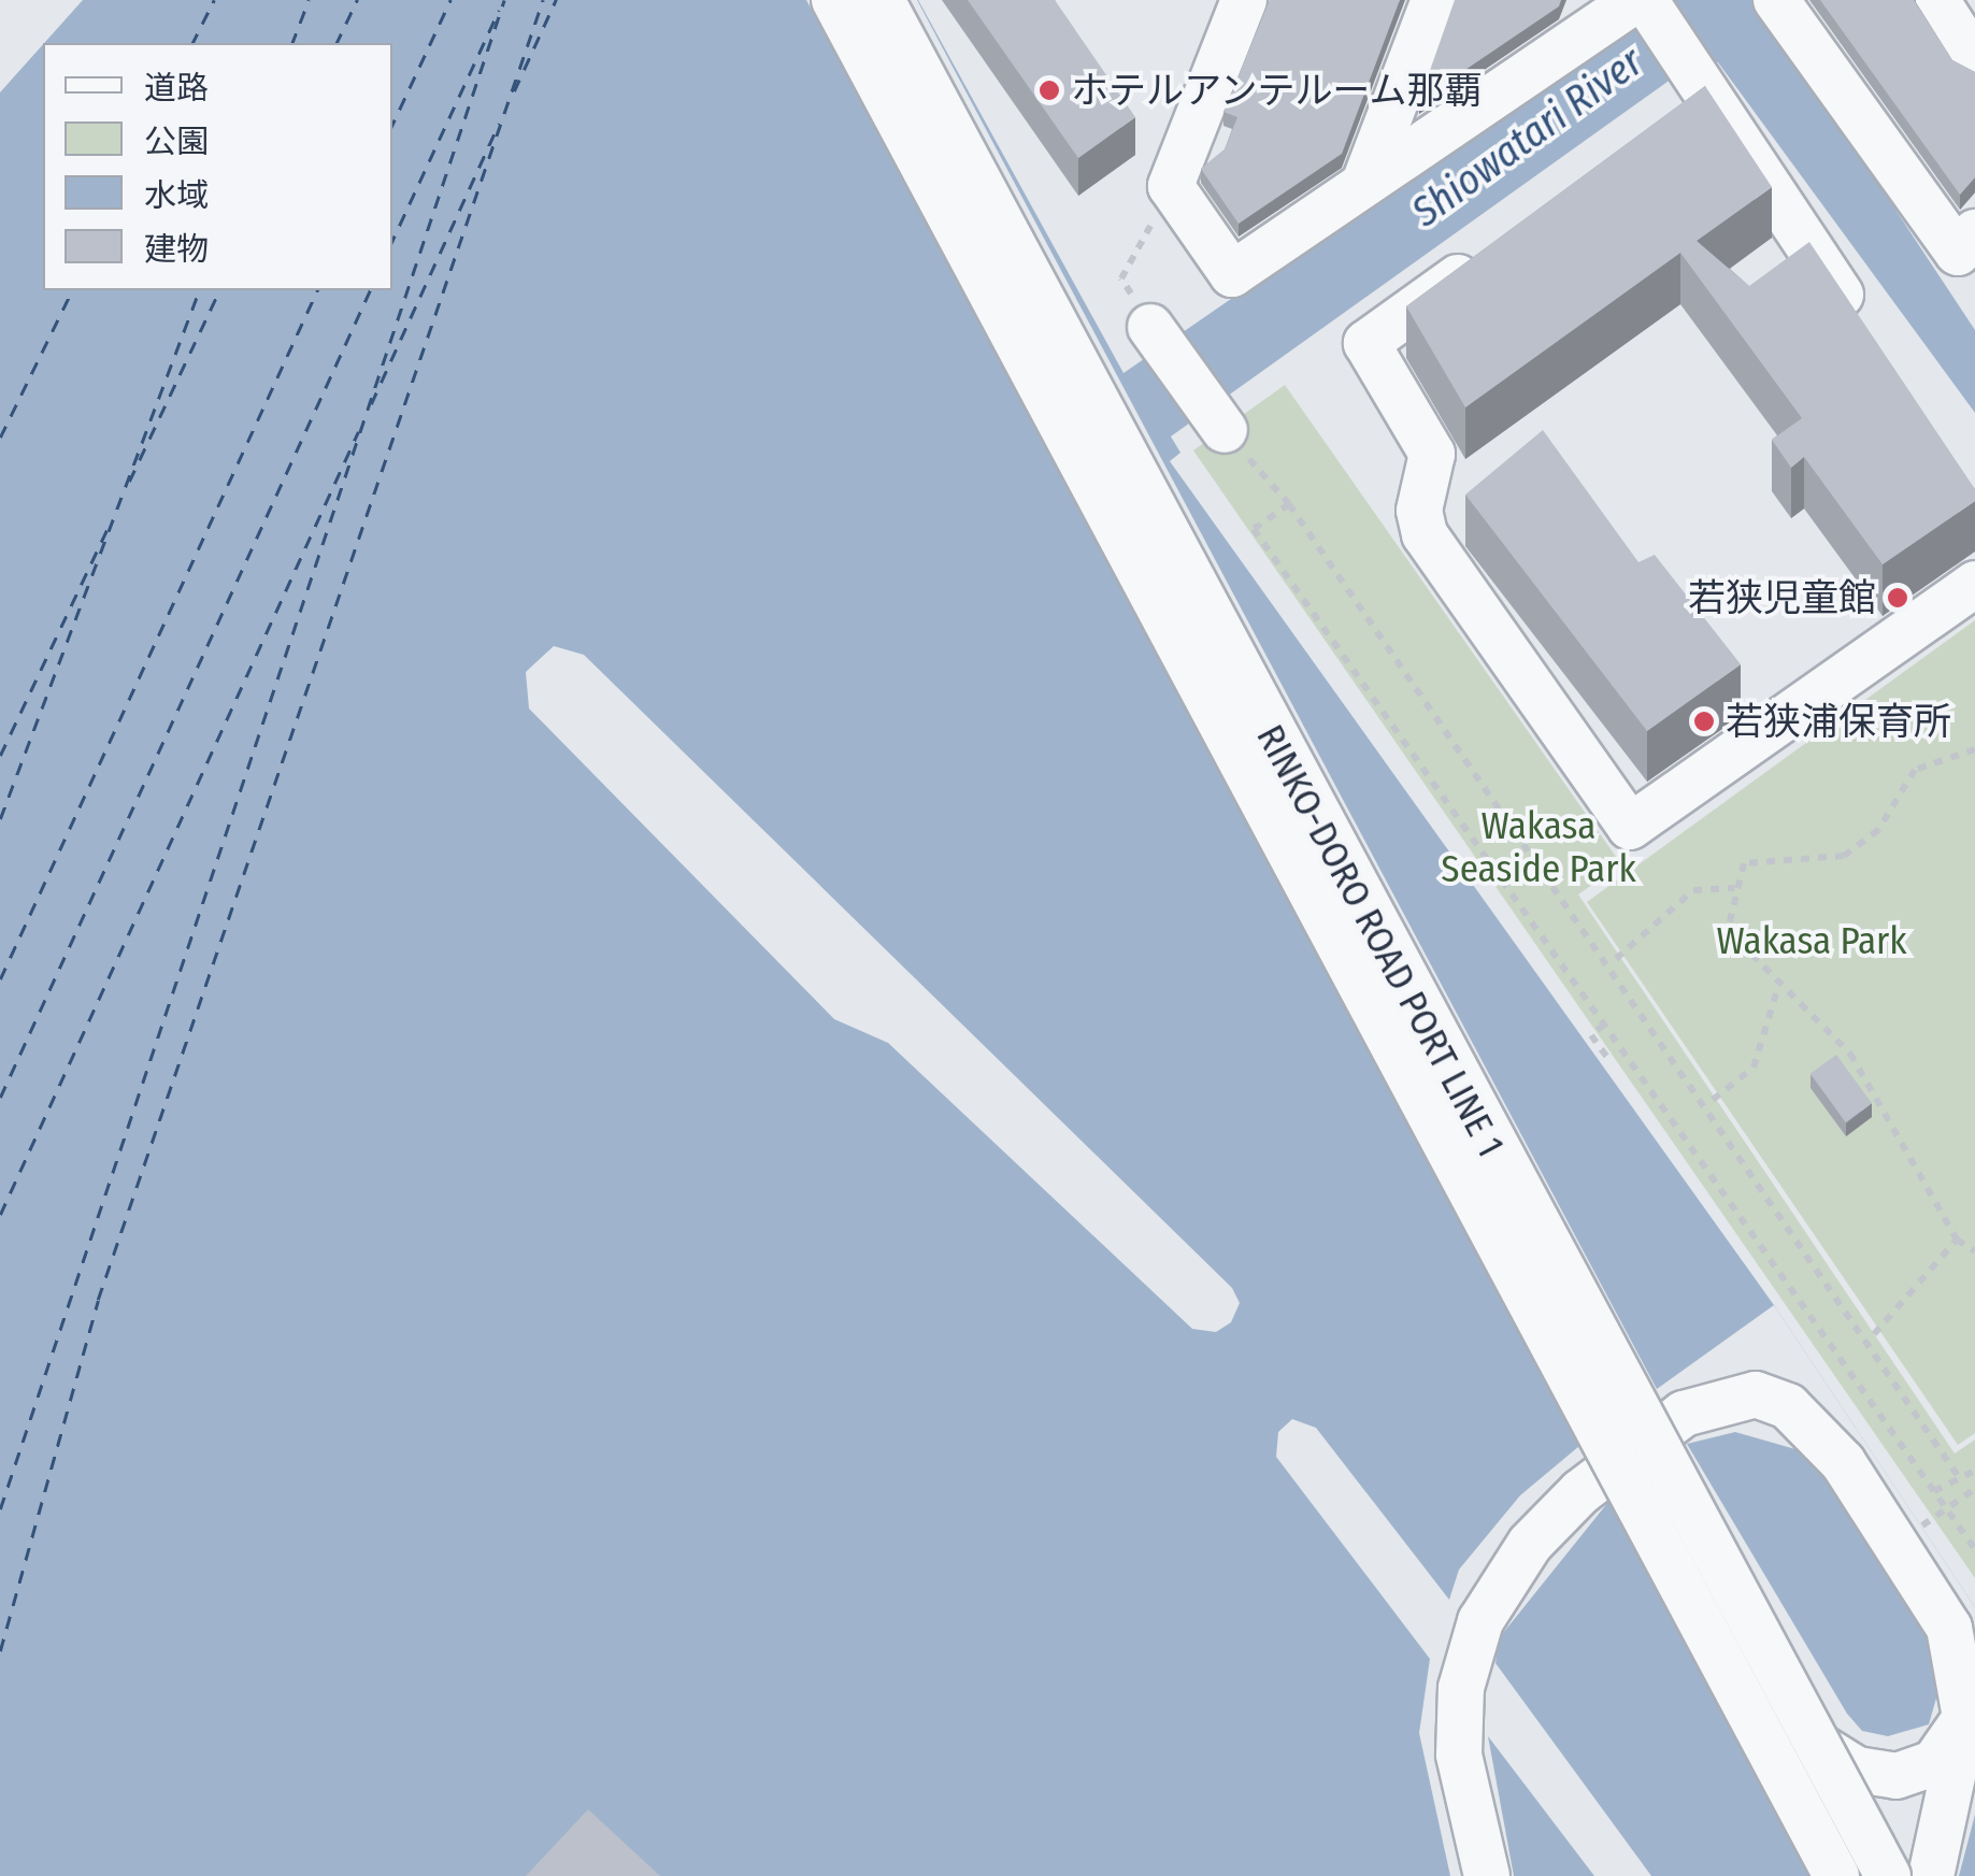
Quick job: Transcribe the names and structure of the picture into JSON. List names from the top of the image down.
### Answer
{
  "streets": {
    "street": ["RINKO-DORO ROAD PORT LINE 1"]
  },
  "water": ["Shiowatari River"],
  "parks": ["Wakasa Seaside Park", "Wakasa Park"],
  "places": ["ホテルアンテルーム那覇", "若狭児童館", "若狭浦保育所"],
  "legend": [
    "道路",
    "公園",
    "水域",
    "建物"
  ]
}
